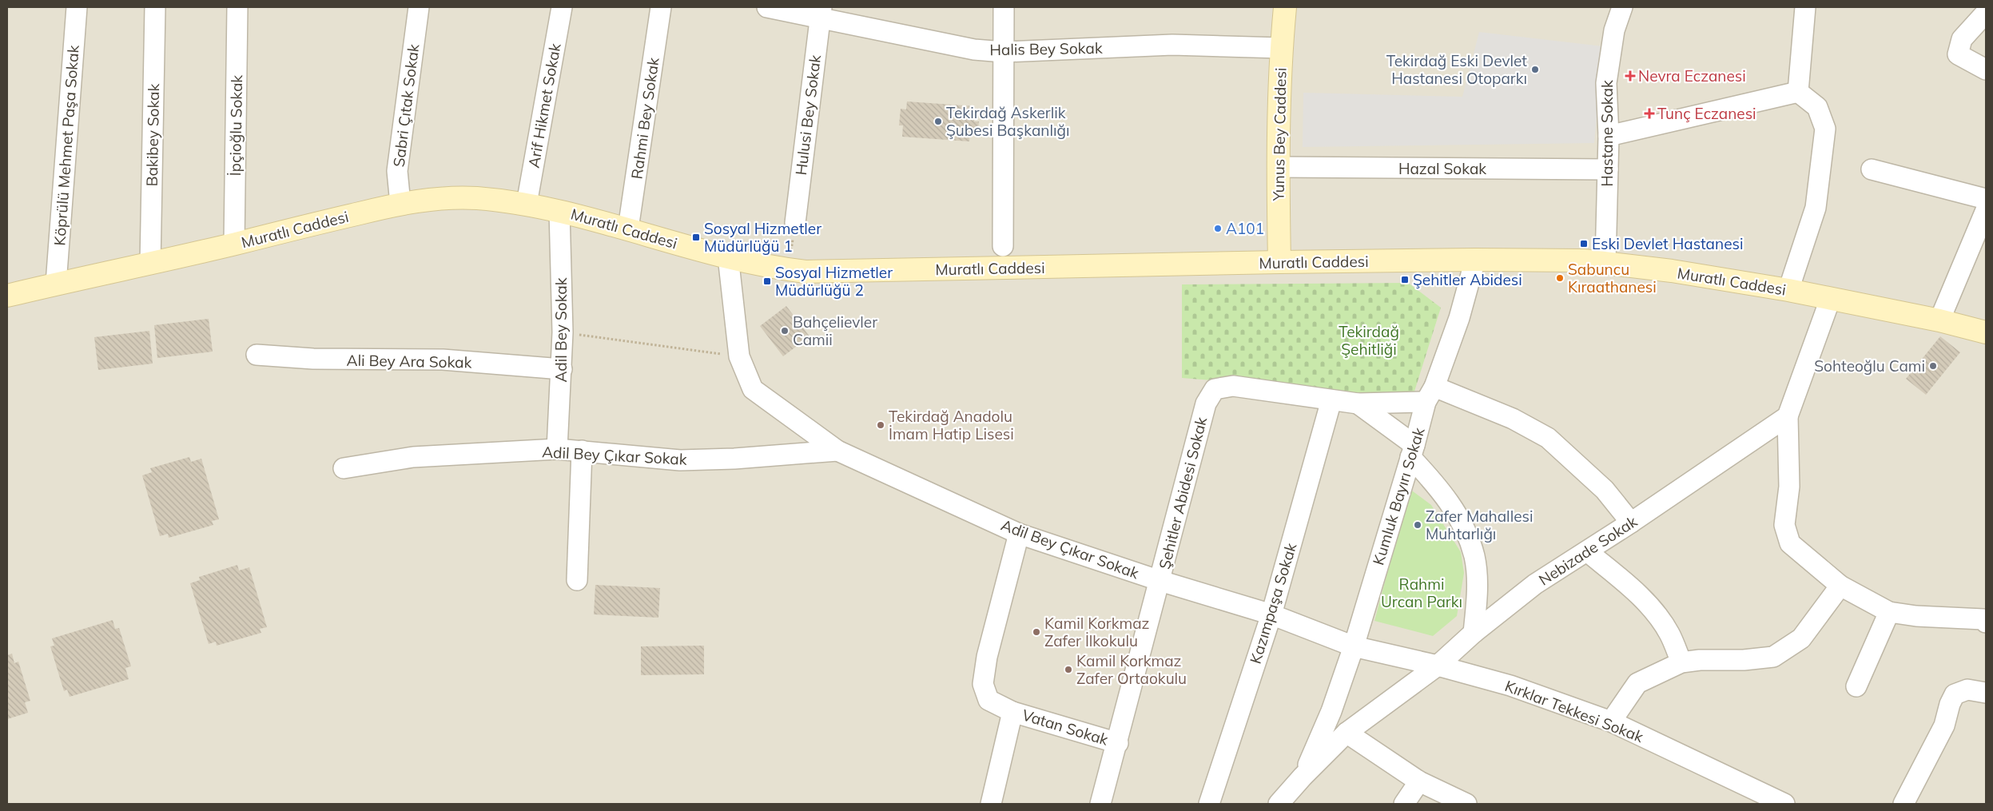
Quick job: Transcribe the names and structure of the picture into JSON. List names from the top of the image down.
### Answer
{
  "streets": {
    "main road": ["Yunus Bey Caddesi", "Muratlı Caddesi"],
    "street": [
      "Halis Bey Sokak",
      "Sabri Çıtak Sokak",
      "Arif Hikmet Sokak",
      "Hulusi Bey Sokak",
      "Rahmi Bey Sokak",
      "İpçioğlu Sokak",
      "Hastane Sokak",
      "Bakibey Sokak",
      "Köprülü Mehmet Paşa Sokak",
      "Hazal Sokak",
      "Adil Bey Sokak",
      "Ali Bey Ara Sokak",
      "Adil Bey Çıkar Sokak",
      "Şehitler Abidesi Sokak",
      "Kumluk Bayırı Sokak",
      "Nebizade Sokak",
      "Kazımpaşa Sokak",
      "Kırklar Tekkesi Sokak",
      "Vatan Sokak"
    ]
  },
  "crossings": [
    ["Halis Bey Sokak", "Hulusi Bey Sokak"],
    ["Halis Bey Sokak", "Yunus Bey Caddesi"],
    ["Sabri Çıtak Sokak", "Muratlı Caddesi"],
    ["Arif Hikmet Sokak", "Muratlı Caddesi"],
    ["Rahmi Bey Sokak", "Muratlı Caddesi"],
    ["İpçioğlu Sokak", "Muratlı Caddesi"],
    ["Hastane Sokak", "Hazal Sokak"],
    ["Hastane Sokak", "Muratlı Caddesi"],
    ["Yunus Bey Caddesi", "Hazal Sokak"],
    ["Yunus Bey Caddesi", "Muratlı Caddesi"],
    ["Bakibey Sokak", "Muratlı Caddesi"],
    ["Köprülü Mehmet Paşa Sokak", "Muratlı Caddesi"],
    ["Muratlı Caddesi", "Adil Bey Sokak"],
    ["Muratlı Caddesi", "Adil Bey Çıkar Sokak"],
    ["Muratlı Caddesi", "Kumluk Bayırı Sokak"],
    ["Adil Bey Sokak", "Ali Bey Ara Sokak"],
    ["Adil Bey Sokak", "Adil Bey Çıkar Sokak"],
    ["Adil Bey Çıkar Sokak", "Şehitler Abidesi Sokak"],
    ["Adil Bey Çıkar Sokak", "Kumluk Bayırı Sokak"],
    ["Adil Bey Çıkar Sokak", "Kazımpaşa Sokak"],
    ["Adil Bey Çıkar Sokak", "Kırklar Tekkesi Sokak"],
    ["Adil Bey Çıkar Sokak", "Vatan Sokak"],
    ["Şehitler Abidesi Sokak", "Kumluk Bayırı Sokak"],
    ["Şehitler Abidesi Sokak", "Kazımpaşa Sokak"],
    ["Şehitler Abidesi Sokak", "Vatan Sokak"],
    ["Kumluk Bayırı Sokak", "Nebizade Sokak"],
    ["Kumluk Bayırı Sokak", "Kırklar Tekkesi Sokak"],
    ["Nebizade Sokak", "Kırklar Tekkesi Sokak"]
  ],
  "parks": ["Tekirdağ Şehitliği", "Rahmi Urcan Parkı"],
  "places": {
    "other": [
      "Tekirdağ Eski Devlet Hastanesi Otoparkı",
      "Tekirdağ Askerlik Şubesi Başkanlığı",
      "A101",
      "Sabuncu Kıraathanesi",
      "Bahçelievler Camii",
      "Sohteoğlu Cami",
      "Tekirdağ Anadolu İmam Hatip Lisesi",
      "Zafer Mahallesi Muhtarlığı",
      "Kamil Korkmaz Zafer İlkokulu",
      "Kamil Korkmaz Zafer Ortaokulu"
    ],
    "health": ["Nevra Eczanesi", "Tunç Eczanesi"],
    "transit": [
      "Sosyal Hizmetler Müdürlüğü 1",
      "Eski Devlet Hastanesi",
      "Şehitler Abidesi",
      "Sosyal Hizmetler Müdürlüğü 2"
    ]
  }
}
